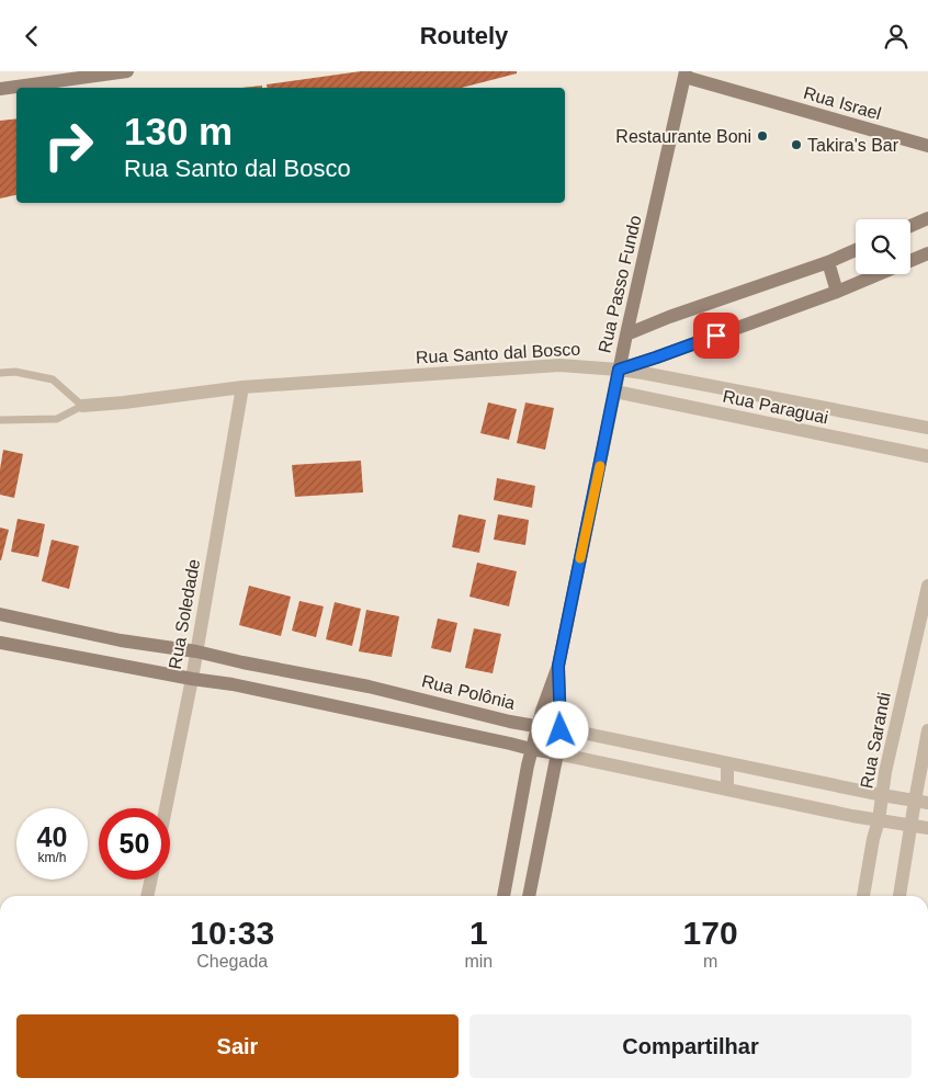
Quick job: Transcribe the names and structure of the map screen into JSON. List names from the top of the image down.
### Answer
{
  "streets": {
    "main road": [
      "Rua Israel",
      "Rua Passo Fundo",
      "Rua Santo dal Bosco",
      "Rua Polônia"
    ],
    "street": ["Rua Paraguai", "Rua Soledade", "Rua Sarandi"]
  },
  "crossings": [
    ["Rua Israel", "Rua Passo Fundo"],
    ["Rua Passo Fundo", "Rua Santo dal Bosco"],
    ["Rua Passo Fundo", "Rua Paraguai"],
    ["Rua Passo Fundo", "Rua Polônia"],
    ["Rua Santo dal Bosco", "Rua Paraguai"],
    ["Rua Santo dal Bosco", "Rua Soledade"],
    ["Rua Soledade", "Rua Polônia"],
    ["Rua Polônia", "Rua Sarandi"]
  ],
  "places": ["Restaurante Boni", "Takira's Bar"],
  "page": {
    "header": "Routely",
    "turn": ["130 m", "Rua Santo dal Bosco"],
    "speed": "40 km/h",
    "limit": "50",
    "eta": [
      "10:33",
      "Chegada",
      "1",
      "min",
      "170",
      "m"
    ],
    "buttons": ["Sair", "Compartilhar"]
  }
}
